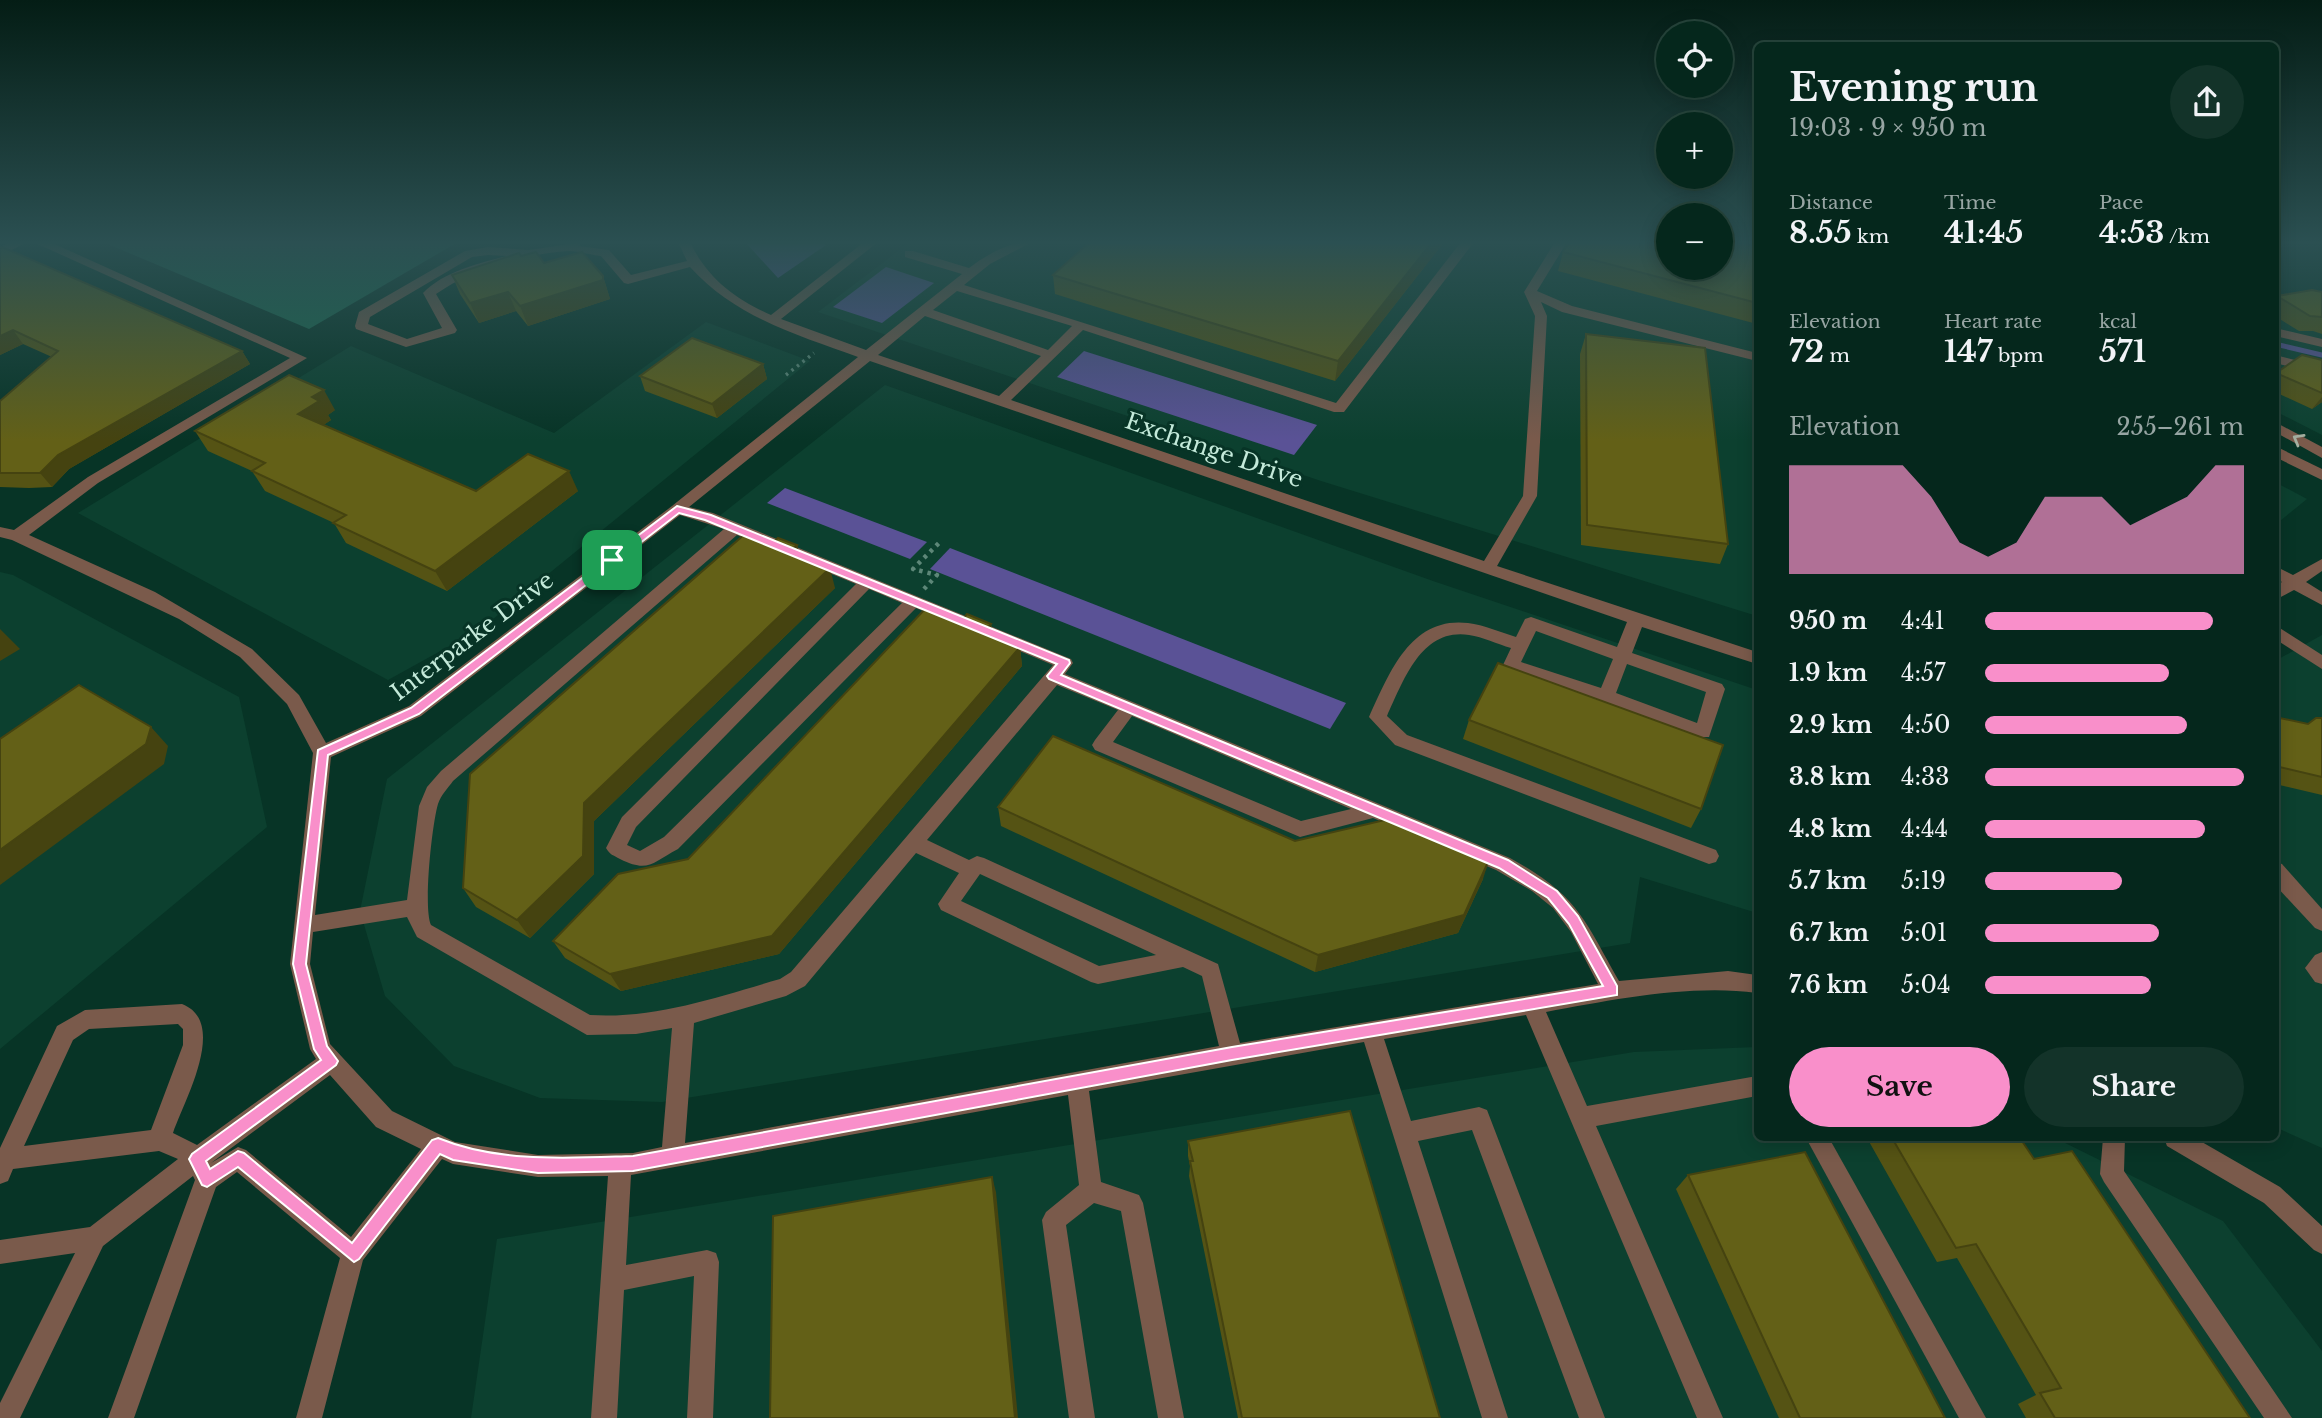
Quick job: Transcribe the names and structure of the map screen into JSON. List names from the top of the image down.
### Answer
{
  "streets": {
    "street": ["Exchange Drive", "Interparke Drive"]
  },
  "crossings": [
    ["Exchange Drive", "Interparke Drive"]
  ],
  "page": {
    "map_buttons": ["+", "−"],
    "heading": ["Evening run", "19:03 · 9 × 950 m"],
    "stats": [
      ["Distance", "8.55 km"],
      ["Time", "41:45"],
      ["Pace", "4:53 /km"],
      ["Elevation", "72 m"],
      ["Heart rate", "147 bpm"],
      ["kcal", "571"]
    ],
    "chart": ["Elevation", "255–261 m"],
    "list": [
      {
        "name": "950 m",
        "note": "4:41"
      },
      {
        "name": "1.9 km",
        "note": "4:57"
      },
      {
        "name": "2.9 km",
        "note": "4:50"
      },
      {
        "name": "3.8 km",
        "note": "4:33"
      },
      {
        "name": "4.8 km",
        "note": "4:44"
      },
      {
        "name": "5.7 km",
        "note": "5:19"
      },
      {
        "name": "6.7 km",
        "note": "5:01"
      },
      {
        "name": "7.6 km",
        "note": "5:04"
      }
    ],
    "buttons": ["Save", "Share"]
  }
}
